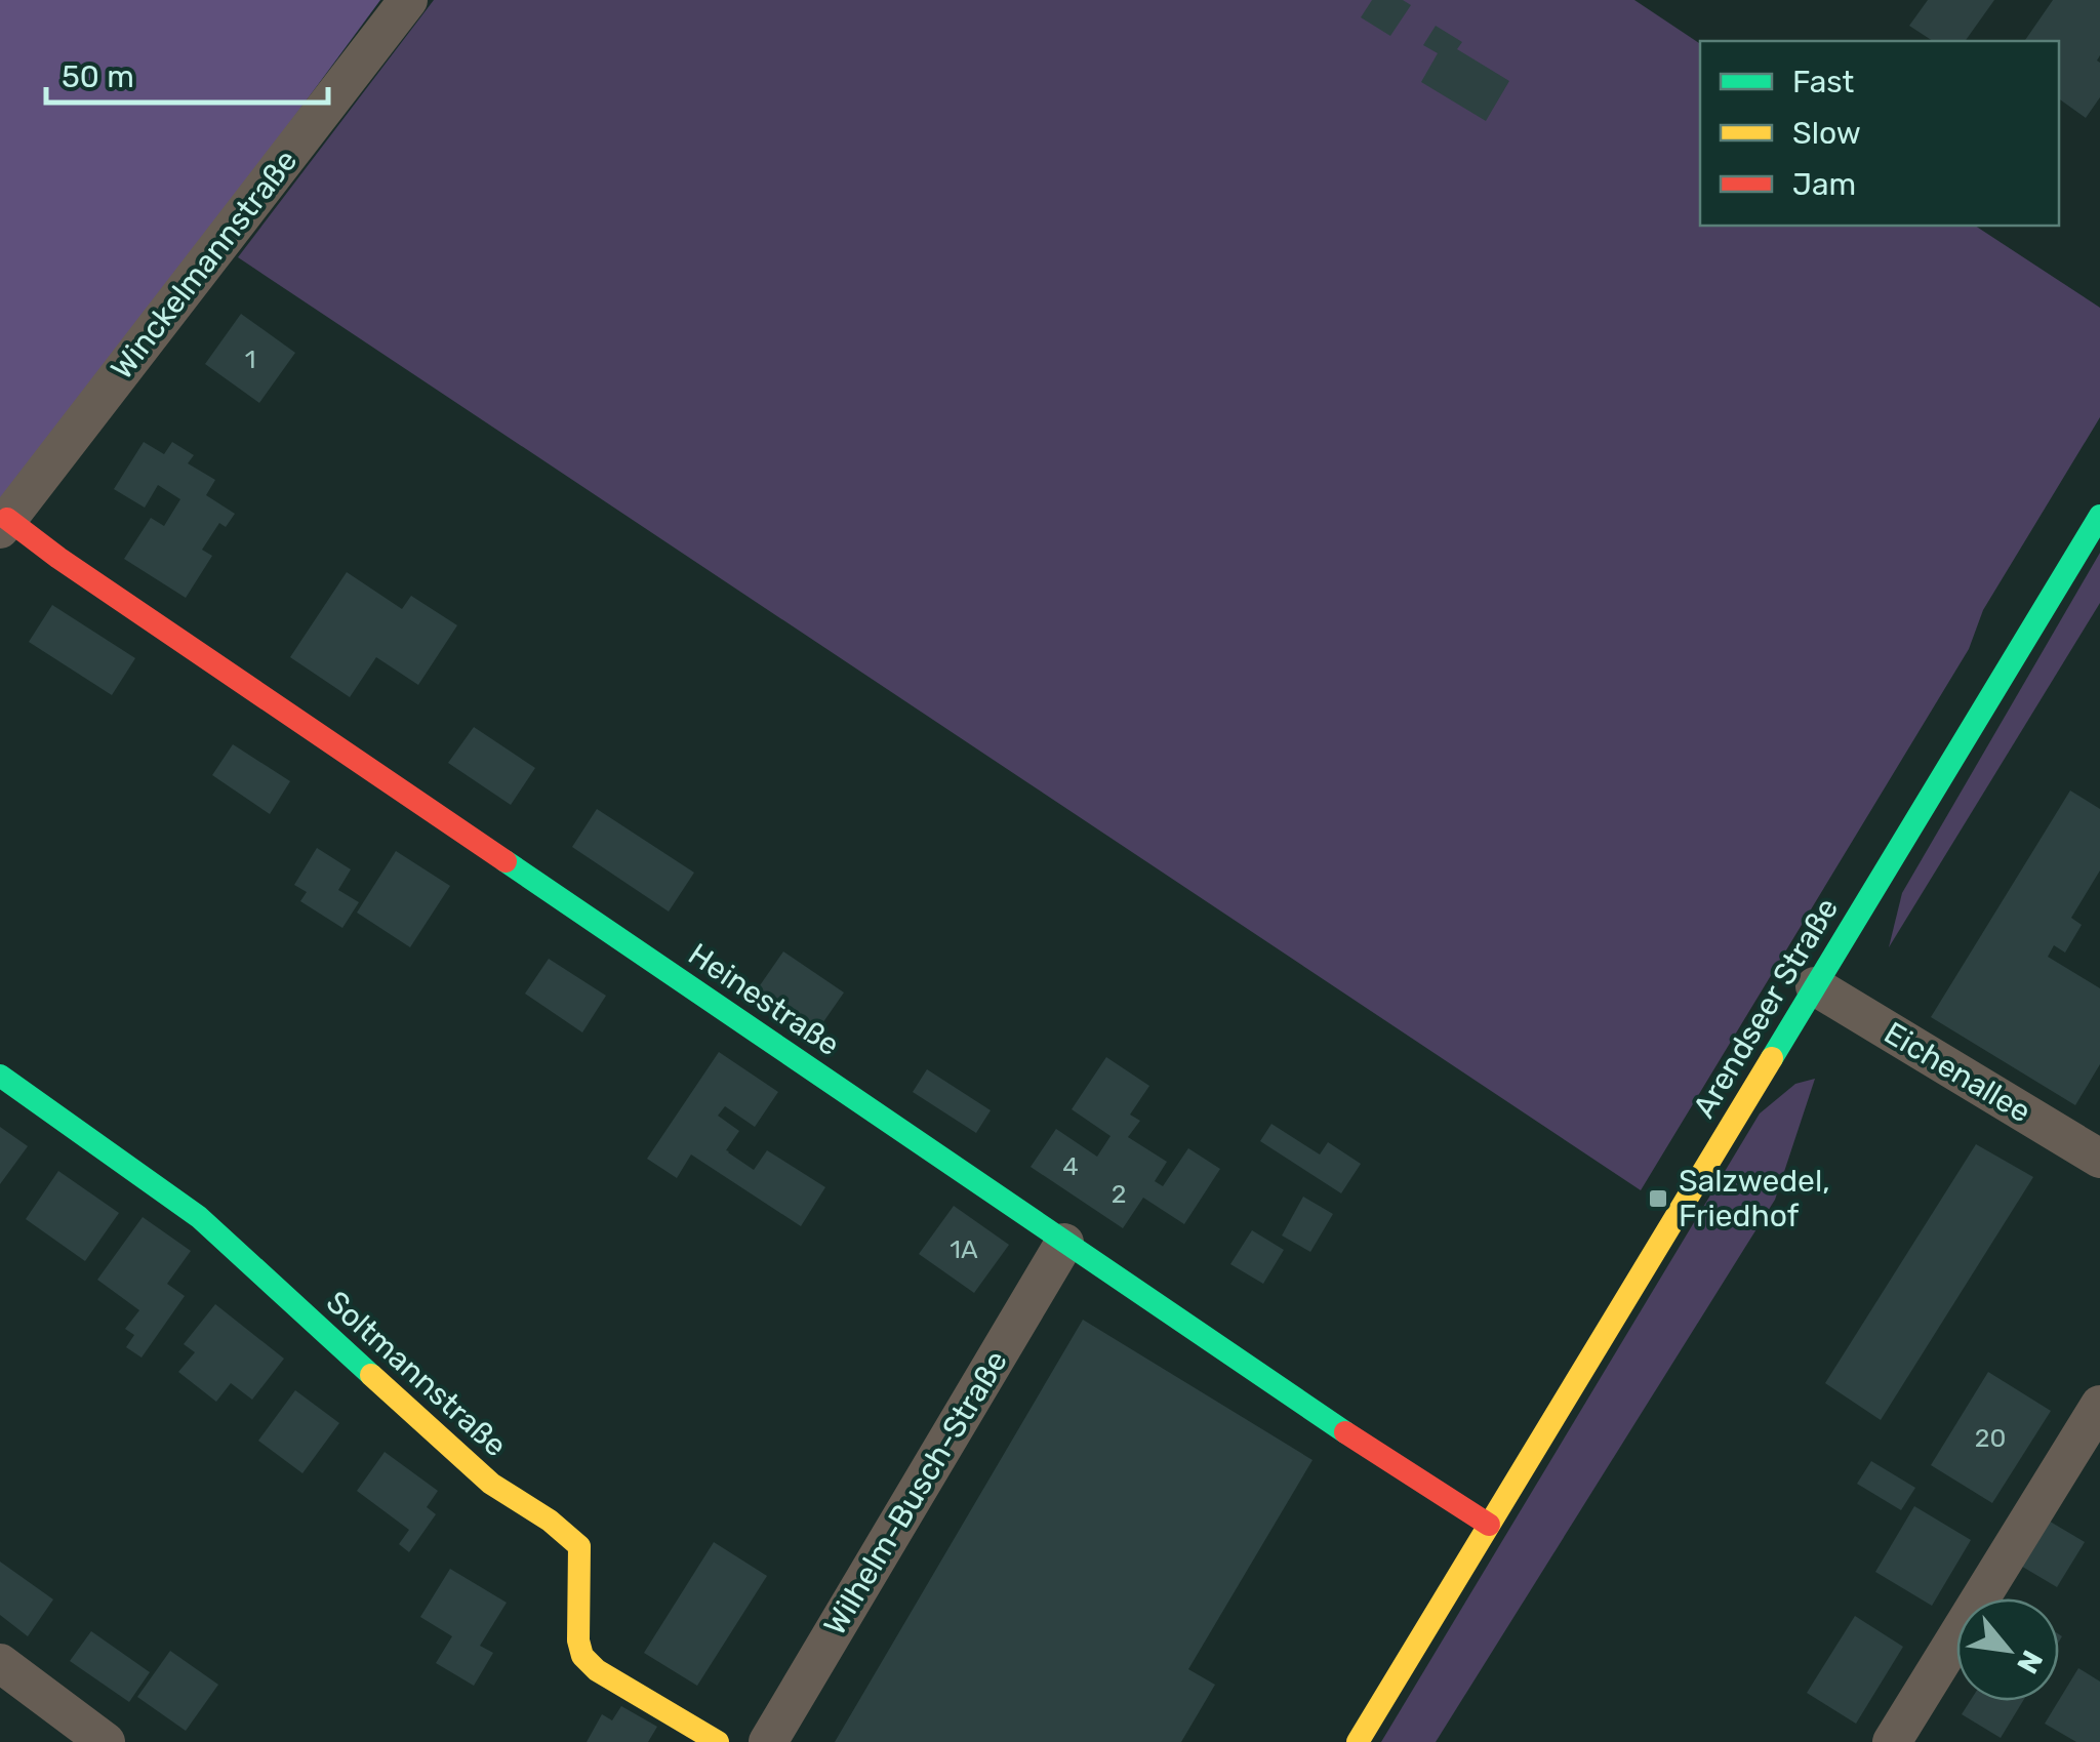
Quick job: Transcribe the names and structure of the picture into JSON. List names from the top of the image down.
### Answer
{
  "streets": {
    "street": [
      "Winckelmannstraße",
      "Heinestraße",
      "Arendseer Straße",
      "Eichenallee",
      "Soltmannstraße",
      "Wilhelm-Busch-Straße"
    ]
  },
  "crossings": [
    ["Winckelmannstraße", "Heinestraße"],
    ["Heinestraße", "Arendseer Straße"],
    ["Heinestraße", "Wilhelm-Busch-Straße"],
    ["Arendseer Straße", "Eichenallee"]
  ],
  "places": {
    "transit": ["Salzwedel, Friedhof"]
  },
  "house_numbers": [
    "1",
    "4",
    "2",
    "1A",
    "20"
  ],
  "legend": ["Fast", "Slow", "Jam"],
  "scale_bar": "50 m",
  "north": "bottom right"
}
